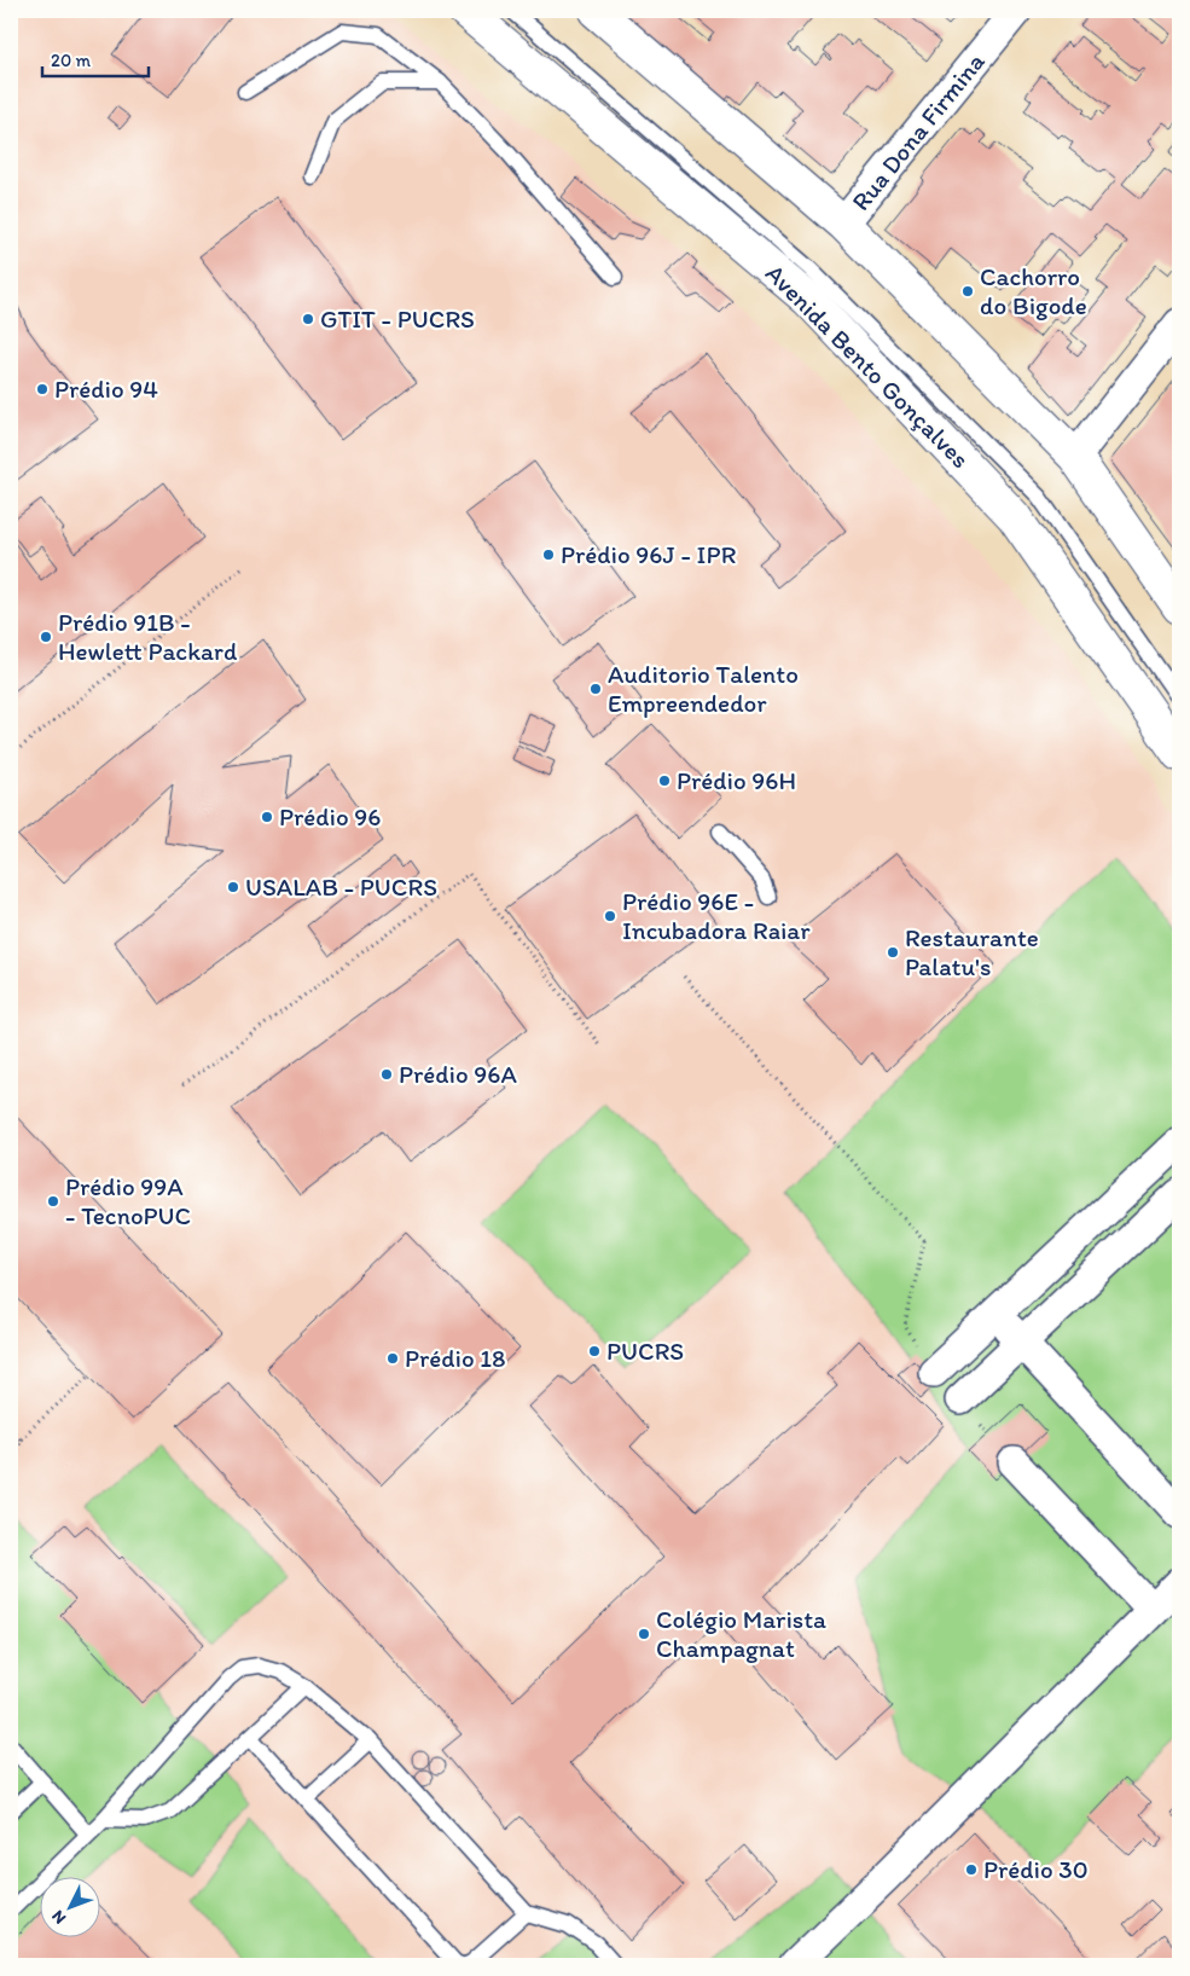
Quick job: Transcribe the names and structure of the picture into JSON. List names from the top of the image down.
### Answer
{
  "streets": {
    "main road": ["Avenida Bento Gonçalves"],
    "street": ["Rua Dona Firmina"]
  },
  "places": [
    "Cachorro do Bigode",
    "GTIT - PUCRS",
    "Prédio 94",
    "Prédio 96J - IPR",
    "Prédio 91B - Hewlett Packard",
    "Auditorio Talento Empreendedor",
    "Prédio 96H",
    "Prédio 96",
    "USALAB - PUCRS",
    "Prédio 96E - Incubadora Raiar",
    "Restaurante Palatu's",
    "Prédio 96A",
    "Prédio 99A - TecnoPUC",
    "PUCRS",
    "Prédio 18",
    "Colégio Marista Champagnat",
    "Prédio 30"
  ],
  "scale_bar": "20 m",
  "north": "bottom left"
}
